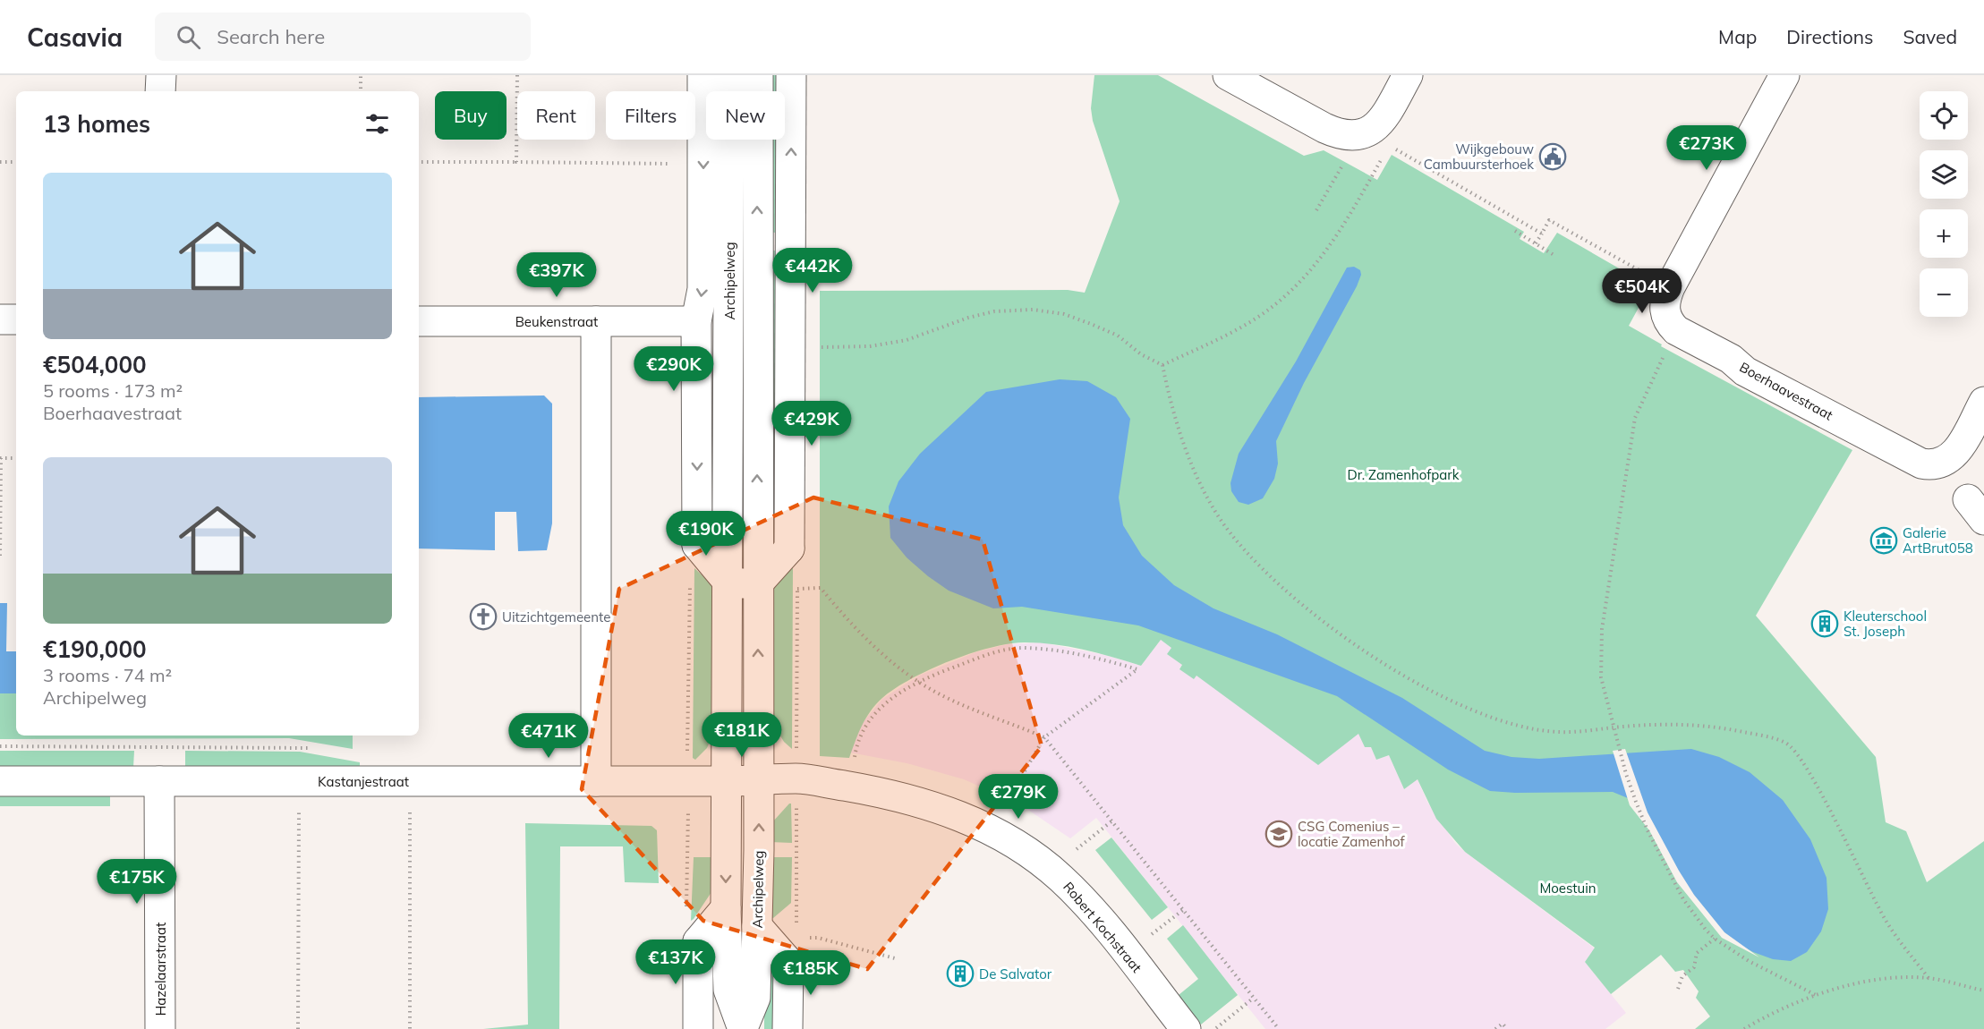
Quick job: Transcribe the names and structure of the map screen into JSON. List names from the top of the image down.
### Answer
{
  "streets": {
    "street": [
      "Archipelweg",
      "Beukenstraat",
      "Boerhaavestraat",
      "Kastanjestraat",
      "Robert Kochstraat",
      "Hazelaarstraat"
    ]
  },
  "crossings": [
    ["Archipelweg", "Beukenstraat"],
    ["Archipelweg", "Kastanjestraat"],
    ["Archipelweg", "Robert Kochstraat"],
    ["Kastanjestraat", "Hazelaarstraat"]
  ],
  "parks": ["Dr. Zamenhofpark", "Moestuin"],
  "places": {
    "public building": ["Wijkgebouw Cambuursterhoek"],
    "museum": ["Galerie ArtBrut058"],
    "church": ["Uitzichtgemeente"],
    "building": ["Kleuterschool St. Joseph", "De Salvator"],
    "school or university": ["CSG Comenius – locatie Zamenhof"]
  },
  "page": {
    "header": "Casavia",
    "search": "Search here",
    "nav": ["Map", "Directions", "Saved"],
    "map_buttons": ["+", "−"],
    "chip": [
      "Buy",
      "Rent",
      "Filters",
      "New"
    ],
    "heading": "13 homes",
    "price": [
      "€273K",
      "€442K",
      "€397K",
      "€504K",
      "€290K",
      "€429K",
      "€190K",
      "€181K",
      "€471K",
      "€279K",
      "€175K",
      "€137K",
      "€185K"
    ],
    "list": [
      {
        "name": "€504,000",
        "note": "5 rooms · 173 m² · Boerhaavestraat"
      },
      {
        "name": "€190,000",
        "note": "3 rooms · 74 m² · Archipelweg"
      }
    ]
  }
}
